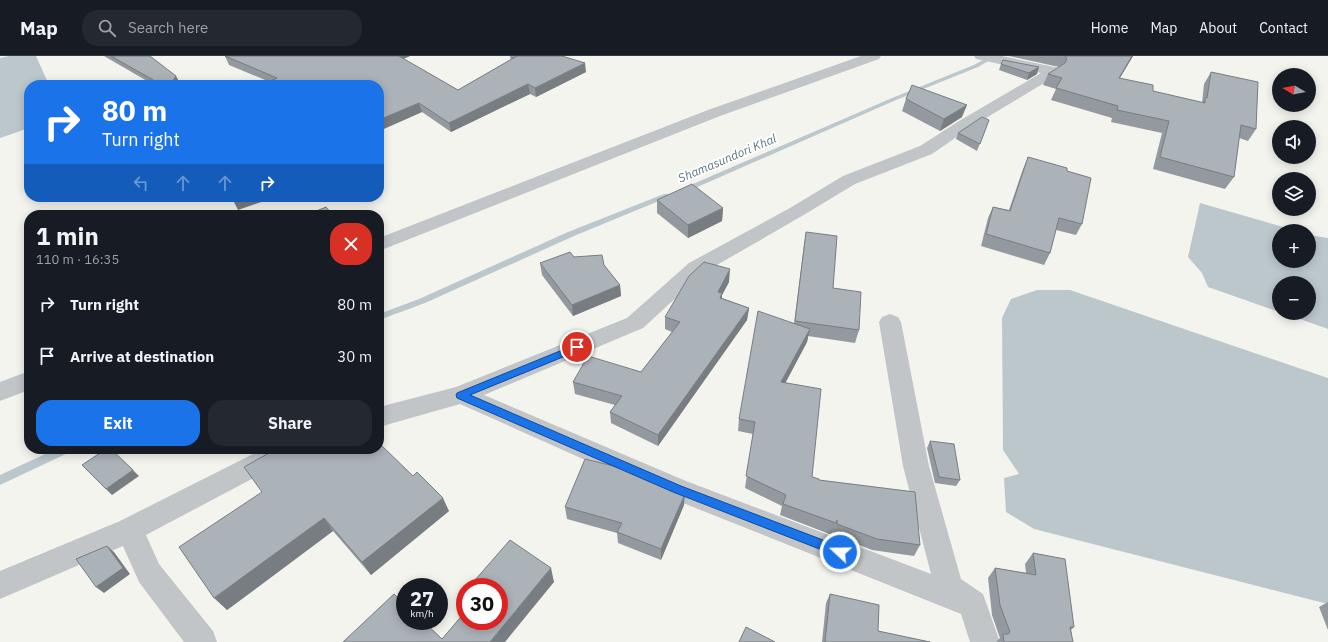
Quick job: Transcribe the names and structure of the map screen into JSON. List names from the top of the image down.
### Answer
{
  "water": ["Shamasundori Khal"],
  "north": "left",
  "page": {
    "header": "Map",
    "search": "Search here",
    "nav": [
      "Home",
      "Map",
      "About",
      "Contact"
    ],
    "map_buttons": ["+", "−"],
    "turn": ["80 m", "Turn right"],
    "heading": ["1 min", "110 m · 16:35"],
    "list": [
      {
        "name": "Turn right",
        "value": "80 m"
      },
      {
        "name": "Arrive at destination",
        "value": "30 m"
      }
    ],
    "buttons": ["Exit", "Share"],
    "speed": "27 km/h",
    "limit": "30"
  }
}
